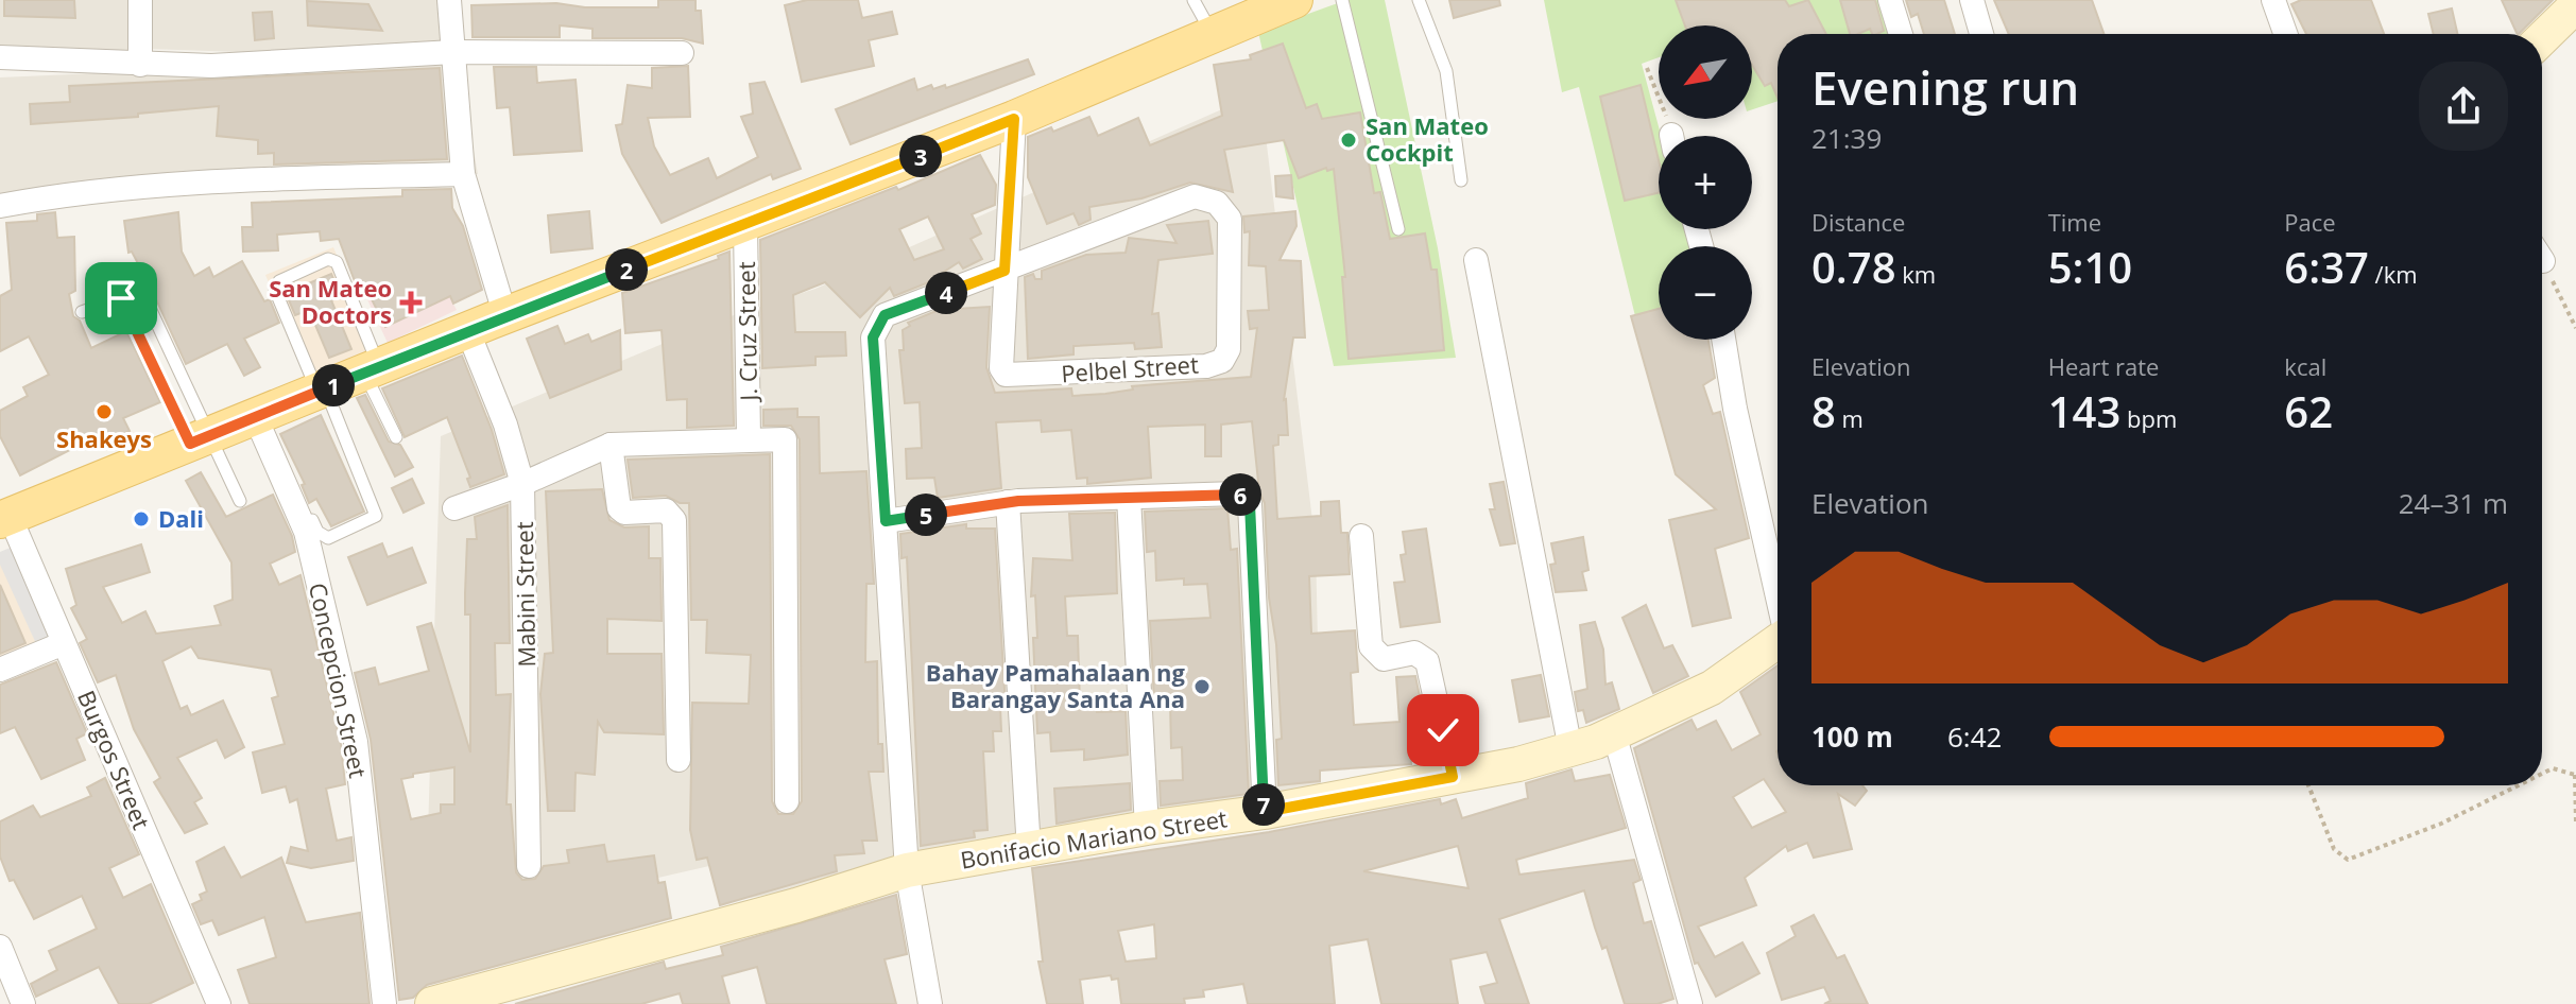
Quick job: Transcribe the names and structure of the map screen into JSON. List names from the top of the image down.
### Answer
{
  "streets": {
    "street": [
      "J. Cruz Street",
      "Pelbel Street",
      "Mabini Street",
      "Concepcion Street",
      "Burgos Street",
      "Bonifacio Mariano Street"
    ]
  },
  "crossings": [
    ["Pelbel Street", "Bonifacio Mariano Street"]
  ],
  "places": {
    "other": [
      "San Mateo Cockpit",
      "Shakeys",
      "Dali",
      "Bahay Pamahalaan ng Barangay Santa Ana"
    ],
    "health": ["San Mateo Doctors"]
  },
  "north": "bottom left",
  "page": {
    "map_buttons": ["+", "−"],
    "heading": ["Evening run", "21:39"],
    "pins": [
      "3",
      "2",
      "4",
      "1",
      "6",
      "5",
      "7"
    ],
    "stats": [
      ["Distance", "0.78 km"],
      ["Time", "5:10"],
      ["Pace", "6:37 /km"],
      ["Elevation", "8 m"],
      ["Heart rate", "143 bpm"],
      ["kcal", "62"]
    ],
    "chart": ["Elevation", "24–31 m"],
    "list": [
      {
        "name": "100 m",
        "note": "6:42"
      }
    ]
  }
}
